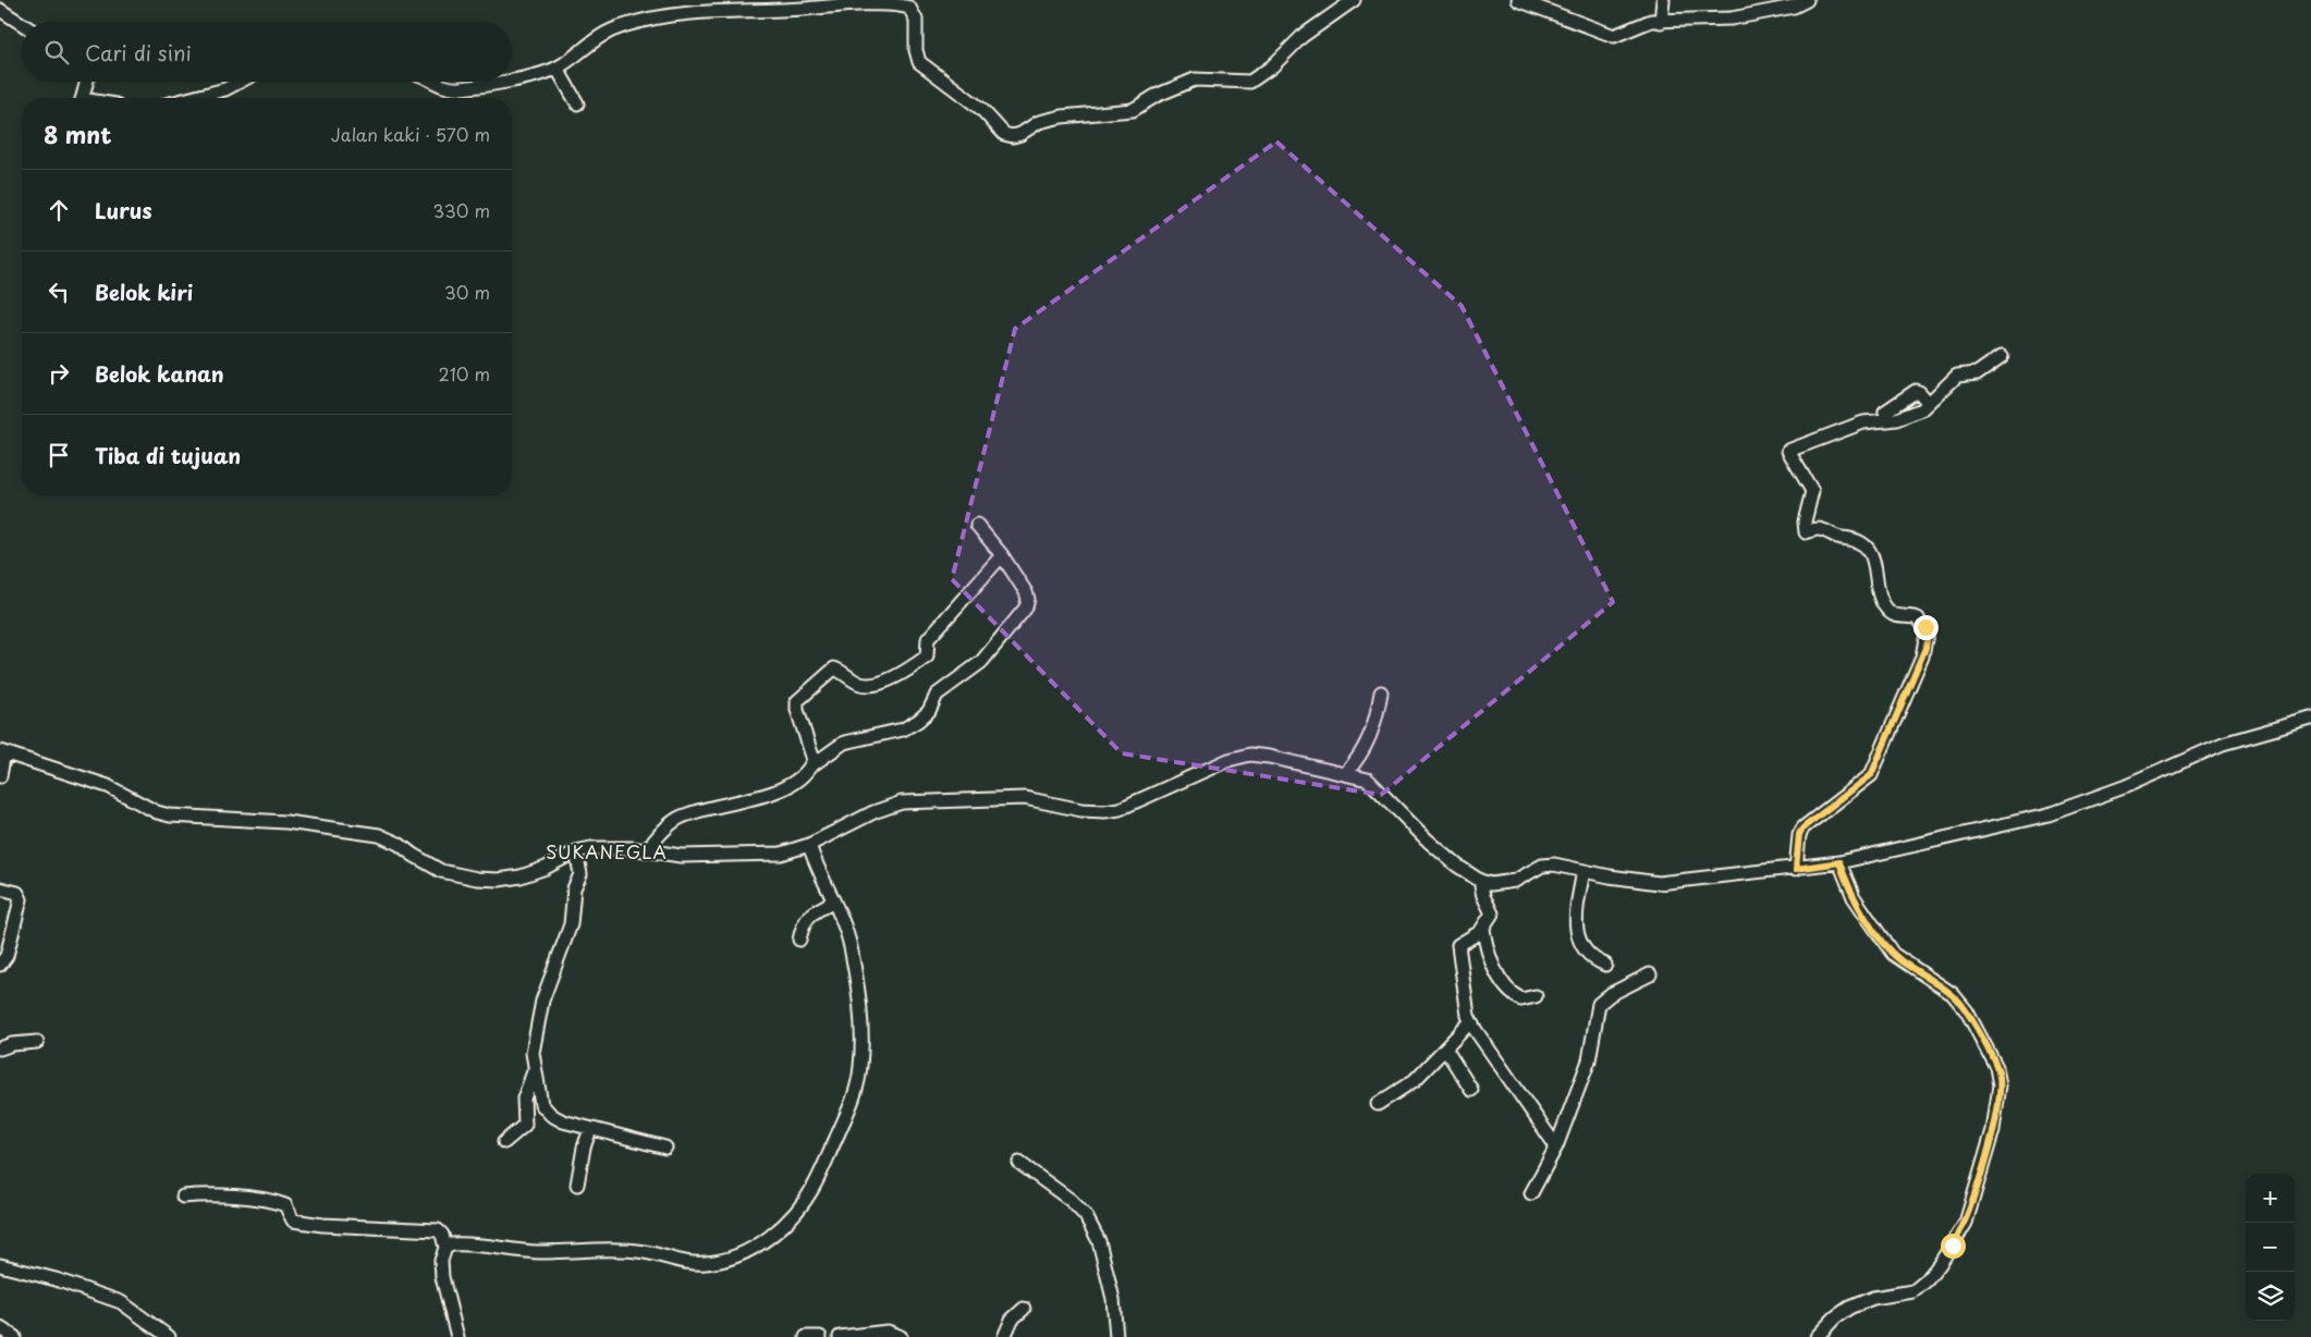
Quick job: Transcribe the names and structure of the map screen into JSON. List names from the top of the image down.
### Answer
{
  "districts": ["SUKANEGLA"],
  "page": {
    "search": "Cari di sini",
    "heading": ["8 mnt", "Jalan kaki · 570 m"],
    "list": [
      ["Lurus", "330 m"],
      ["Belok kiri", "30 m"],
      ["Belok kanan", "210 m"],
      "Tiba di tujuan"
    ],
    "map_buttons": ["+", "−"]
  }
}
